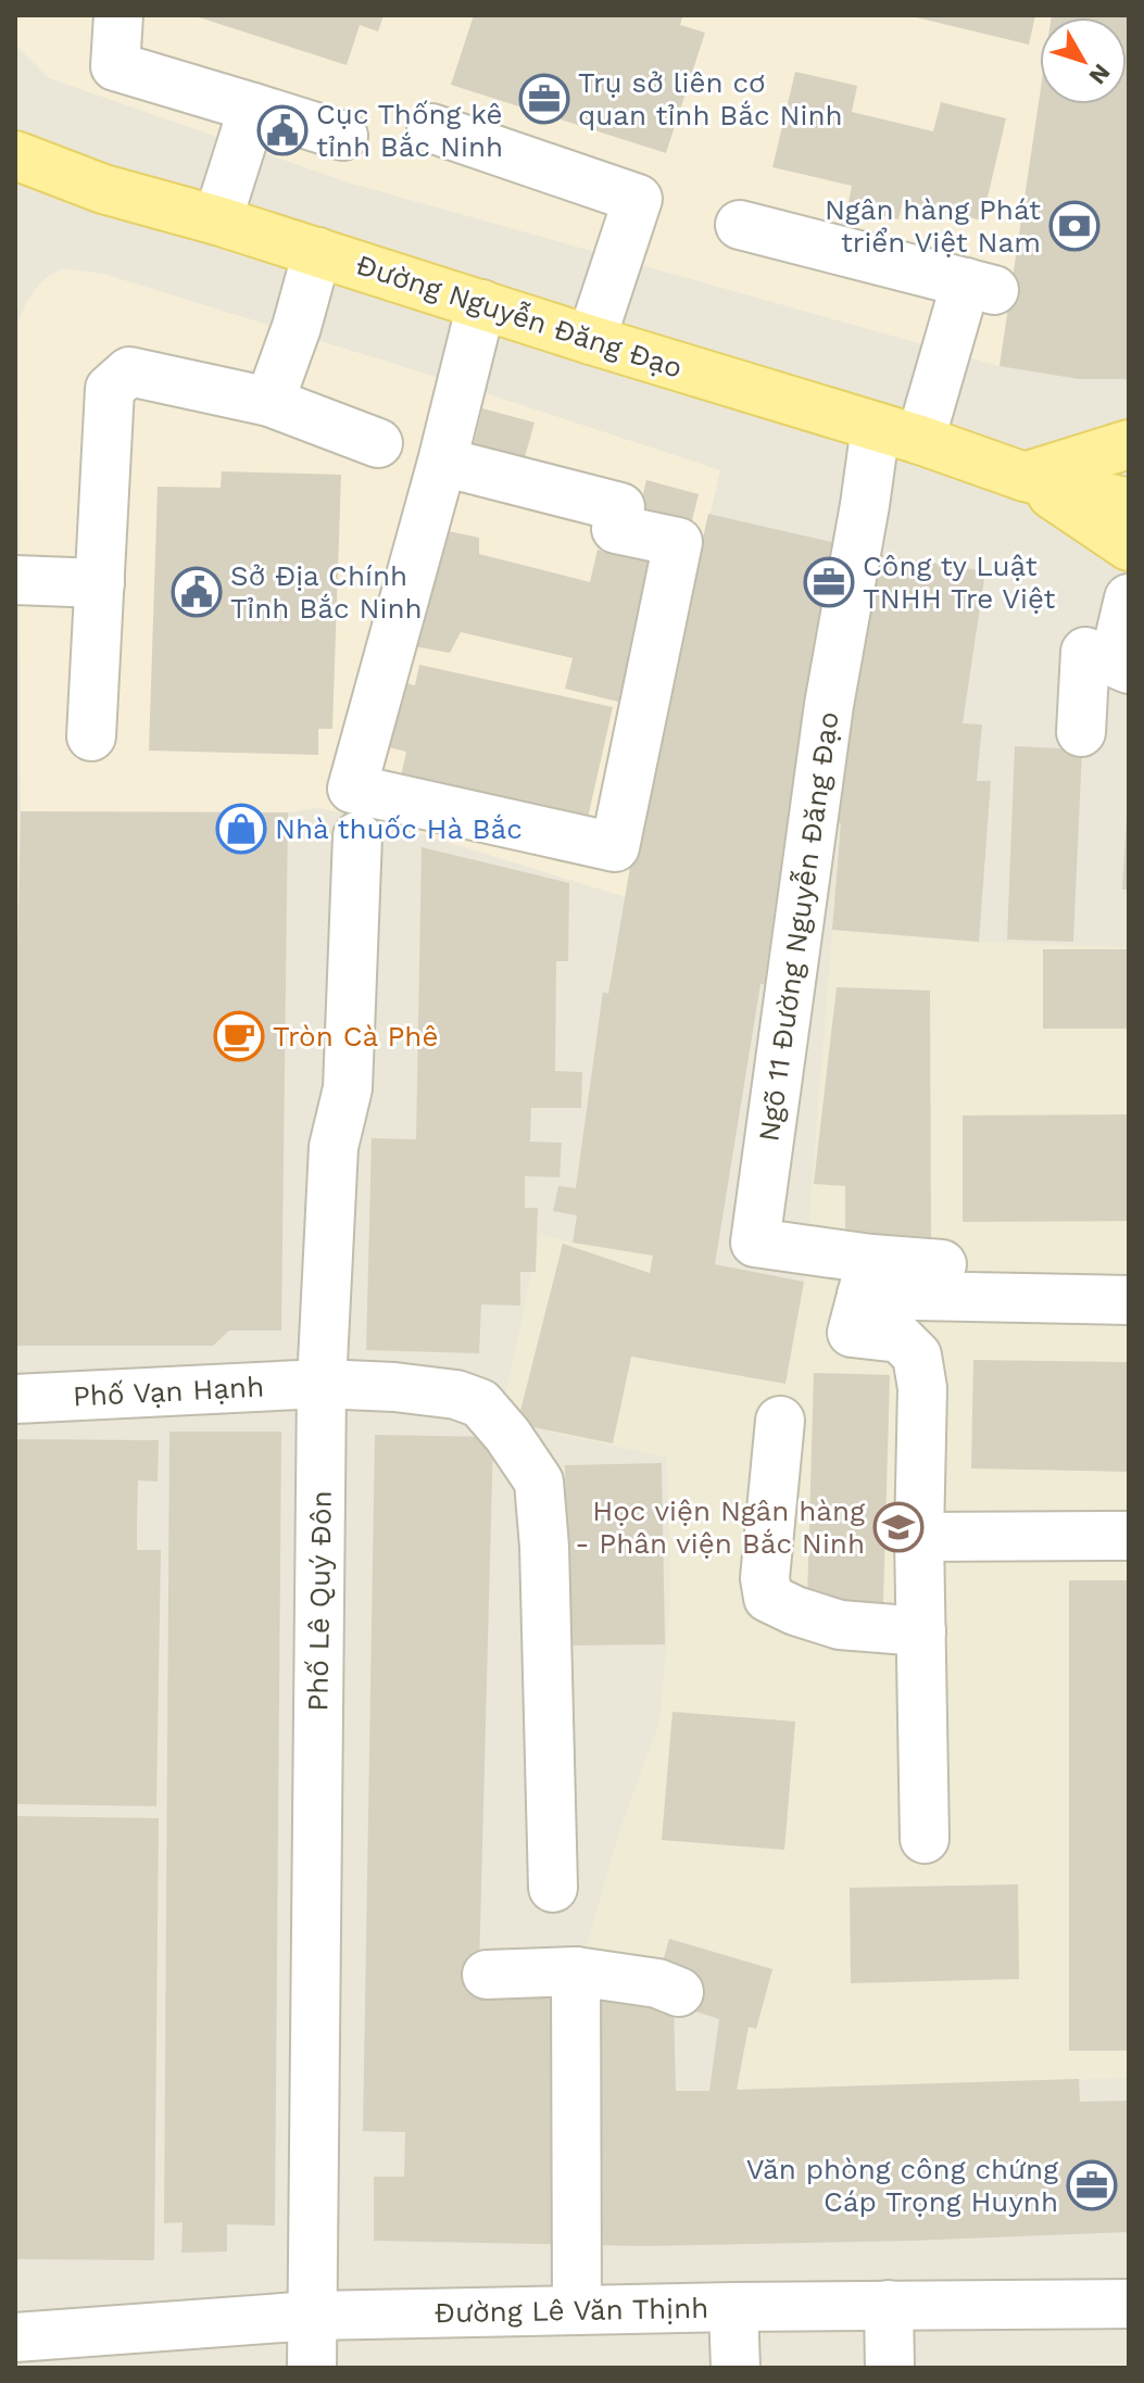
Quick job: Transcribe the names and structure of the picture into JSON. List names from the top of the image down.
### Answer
{
  "streets": {
    "main road": ["Đường Nguyễn Đăng Đạo"],
    "street": [
      "Ngõ 11 Đường Nguyễn Đăng Đạo",
      "Phố Vạn Hạnh",
      "Phố Lê Quý Đôn",
      "Đường Lê Văn Thịnh"
    ]
  },
  "crossings": [
    ["Đường Nguyễn Đăng Đạo", "Ngõ 11 Đường Nguyễn Đăng Đạo"],
    ["Phố Vạn Hạnh", "Phố Lê Quý Đôn"],
    ["Phố Lê Quý Đôn", "Đường Lê Văn Thịnh"]
  ],
  "places": {
    "office": ["Trụ sở liên cơ quan tỉnh Bắc Ninh", "Công ty Luật TNHH Tre Việt", "Văn phòng công chứng Cáp Trọng Huynh"],
    "public building": ["Cục Thống kê tỉnh Bắc Ninh", "Sở Địa Chính Tỉnh Bắc Ninh"],
    "bank": ["Ngân hàng Phát triển Việt Nam"],
    "shop": ["Nhà thuốc Hà Bắc"],
    "cafe": ["Tròn Cà Phê"],
    "school or university": ["Học viện Ngân hàng - Phân viện Bắc Ninh"]
  },
  "north": "bottom right"
}
